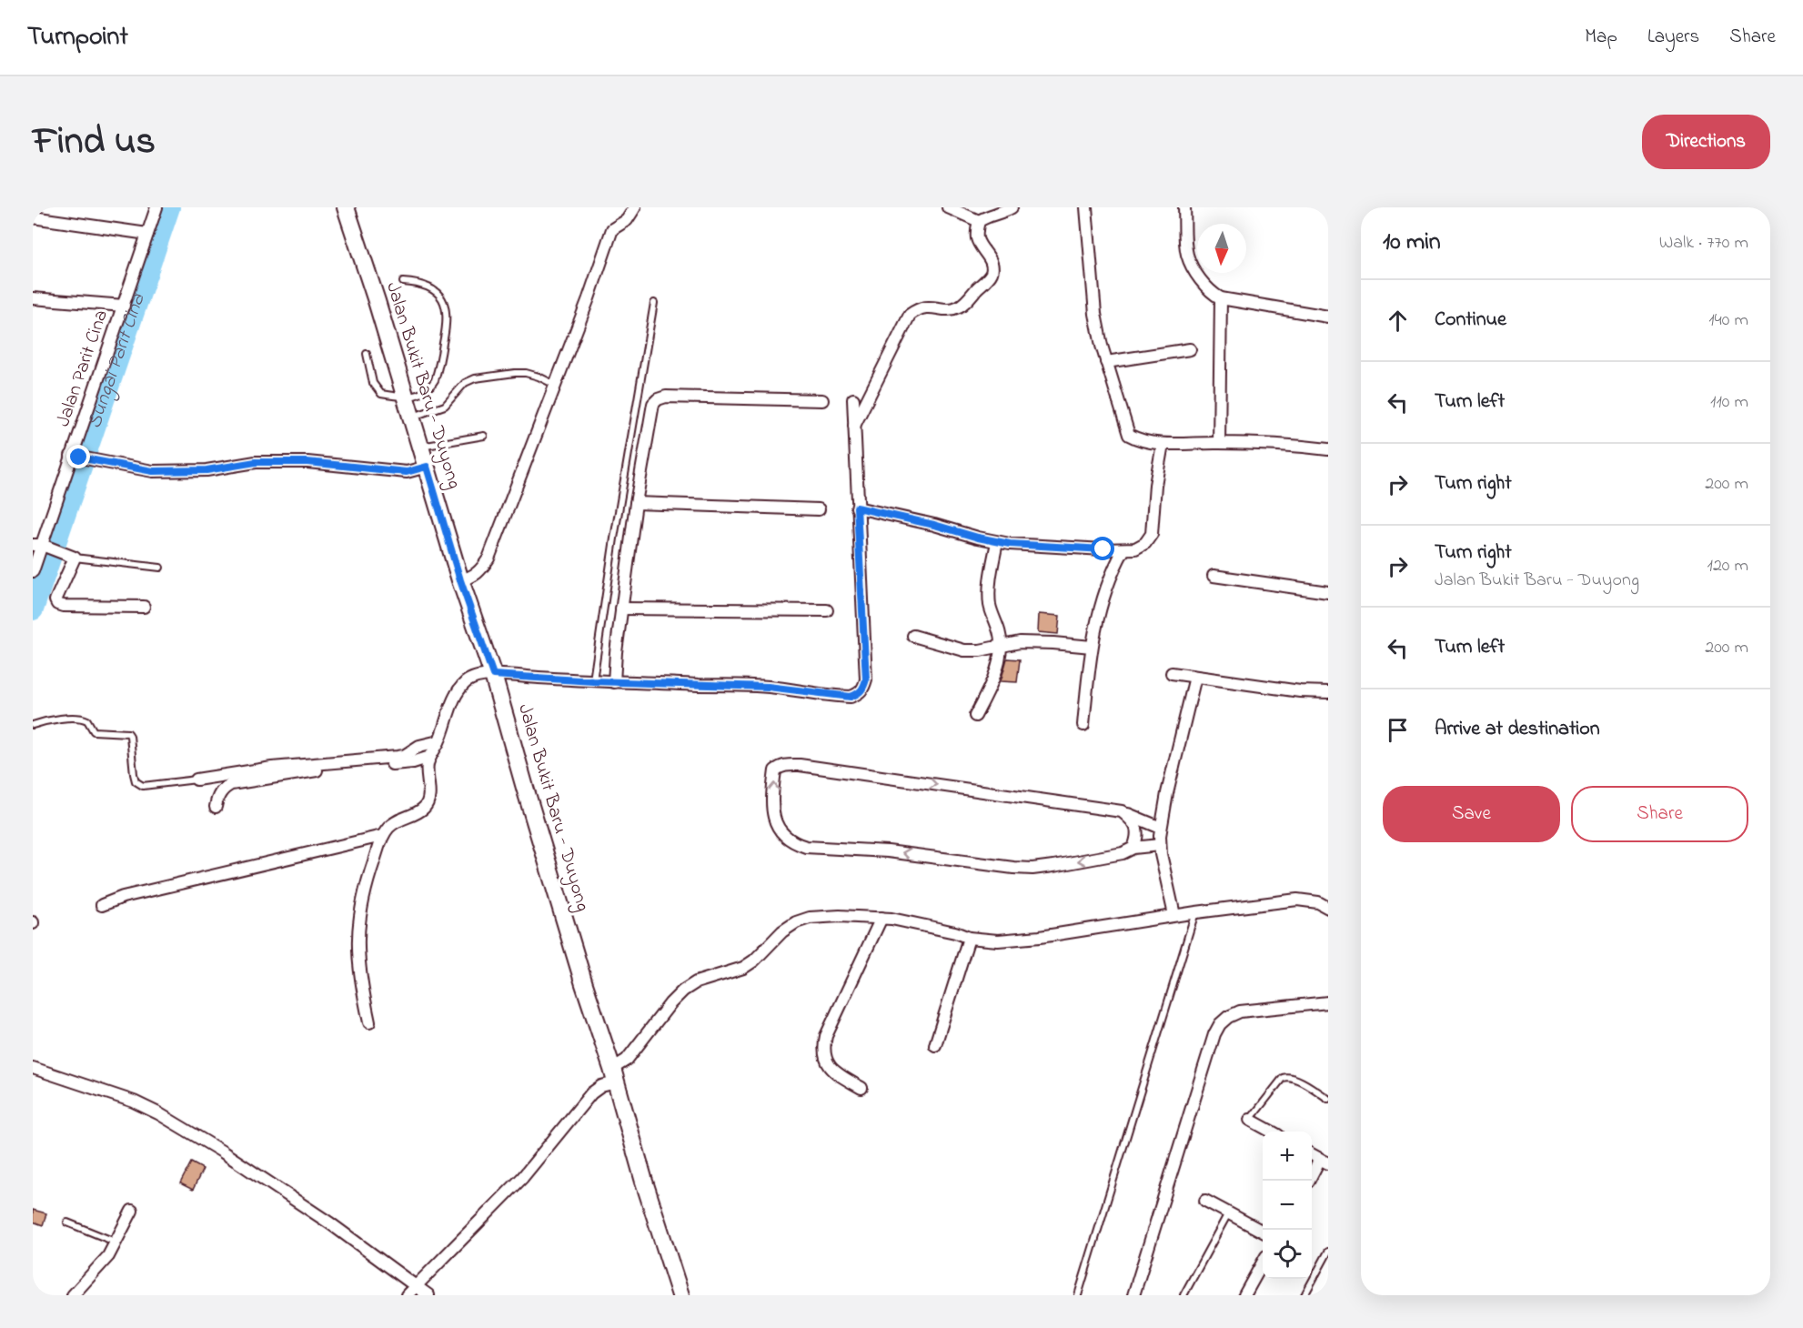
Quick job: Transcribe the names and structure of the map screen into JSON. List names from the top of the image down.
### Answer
{
  "streets": {
    "main road": ["Jalan Bukit Baru - Duyong"],
    "street": ["Jalan Parit Cina"]
  },
  "water": ["Sungai Parit Cina"],
  "north": "bottom",
  "page": {
    "header": "Turnpoint",
    "nav": ["Map", "Layers", "Share"],
    "title": "Find us",
    "buttons": [
      "Directions",
      ["Save", "Share"]
    ],
    "heading": ["10 min", "Walk · 770 m"],
    "list": [
      ["Continue", "140 m"],
      ["Turn left", "110 m"],
      ["Turn right", "200 m"],
      ["Turn right", "Jalan Bukit Baru - Duyong", "120 m"],
      ["Turn left", "200 m"],
      "Arrive at destination"
    ],
    "map_buttons": ["+", "−"]
  }
}
